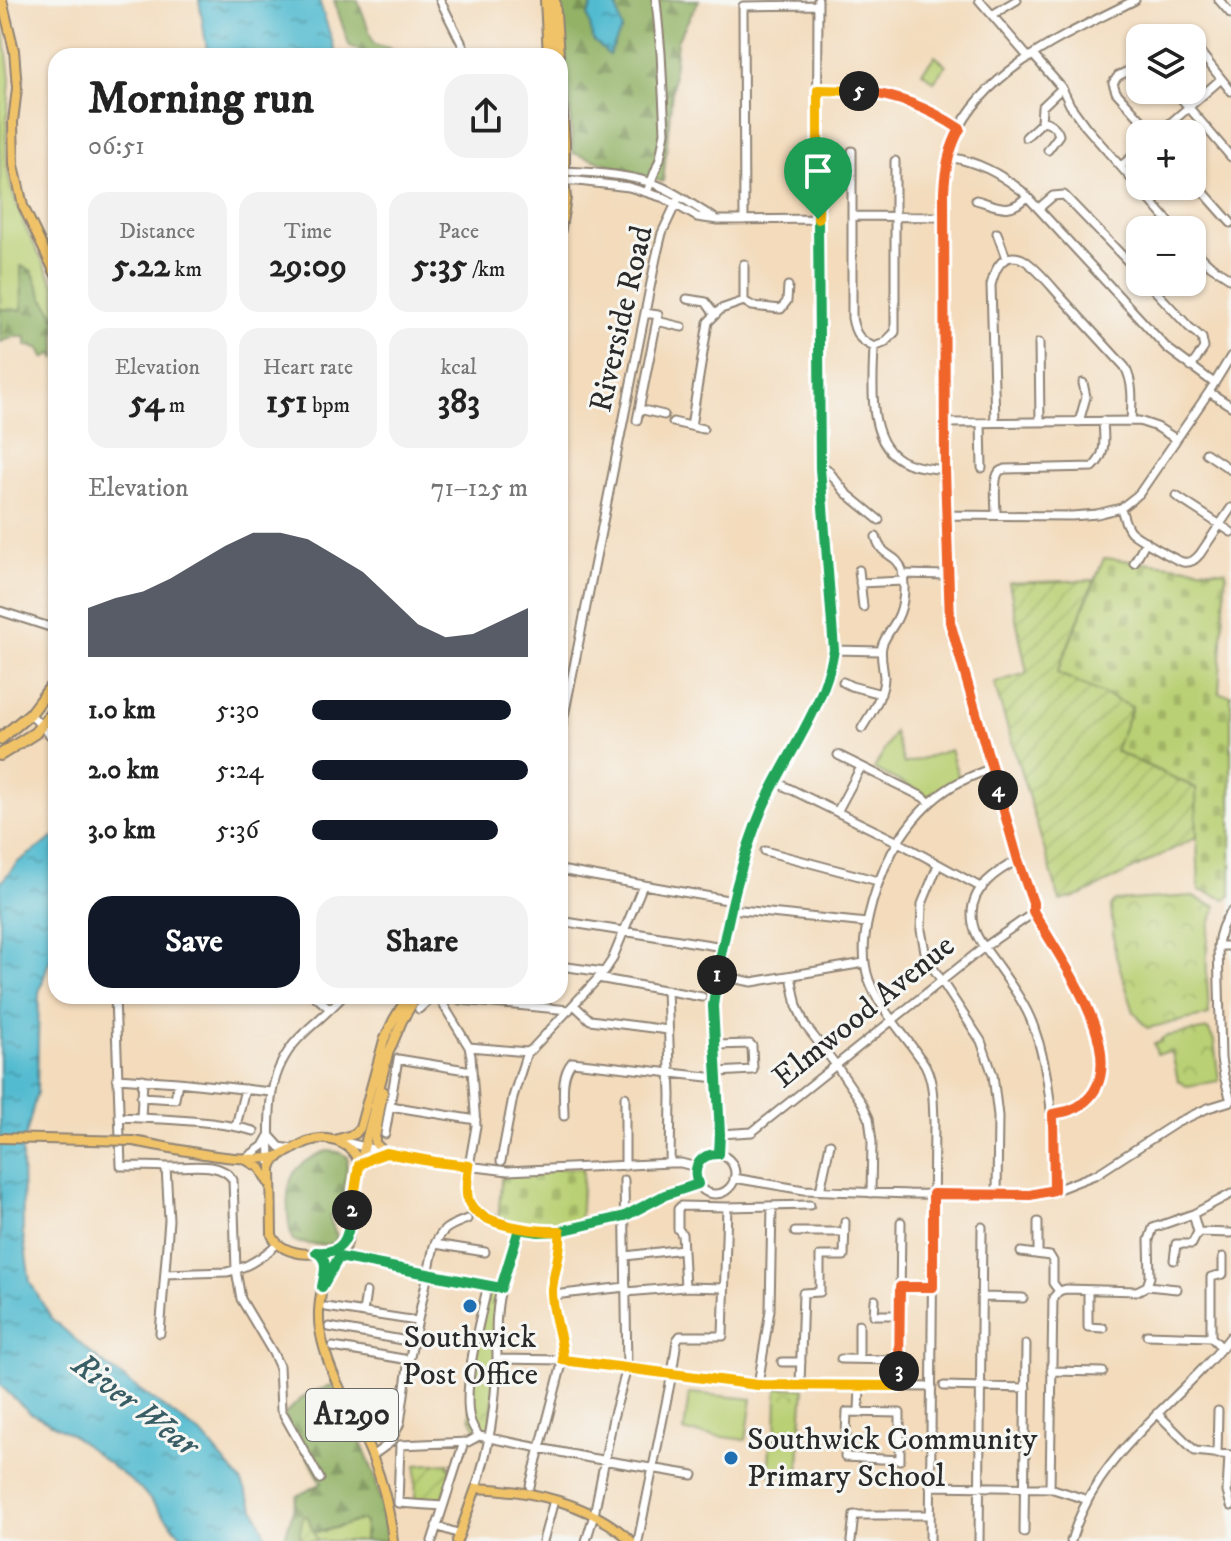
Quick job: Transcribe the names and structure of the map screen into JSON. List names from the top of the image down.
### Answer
{
  "streets": {
    "main road": ["A1290"],
    "street": ["Riverside Road", "Elmwood Avenue"]
  },
  "water": ["River Wear"],
  "places": ["Southwick Post Office", "Southwick Community Primary School"],
  "page": {
    "map_buttons": ["+", "−"],
    "heading": ["Morning run", "06:51"],
    "pins": [
      "5",
      "4",
      "1",
      "2",
      "3"
    ],
    "stats": [
      ["Distance", "5.22 km"],
      ["Time", "29:09"],
      ["Pace", "5:35 /km"],
      ["Elevation", "54 m"],
      ["Heart rate", "151 bpm"],
      ["kcal", "383"]
    ],
    "chart": ["Elevation", "71–125 m"],
    "list": [
      {
        "name": "1.0 km",
        "note": "5:30"
      },
      {
        "name": "2.0 km",
        "note": "5:24"
      },
      {
        "name": "3.0 km",
        "note": "5:36"
      }
    ],
    "buttons": ["Save", "Share"]
  }
}
